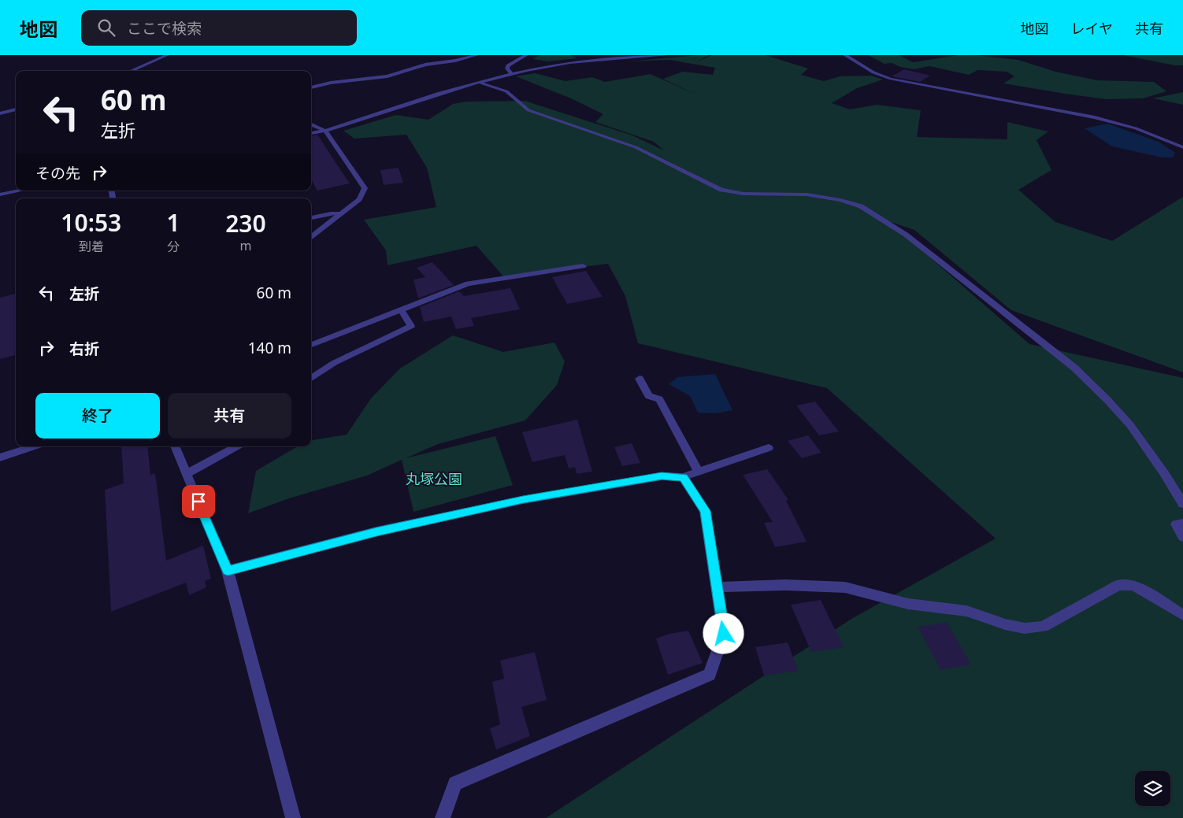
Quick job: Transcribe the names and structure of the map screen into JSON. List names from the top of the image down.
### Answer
{
  "parks": ["丸塚公園"],
  "page": {
    "header": "地図",
    "search": "ここで検索",
    "nav": ["地図", "レイヤ", "共有"],
    "turn": ["60 m", "左折"],
    "then": "その先",
    "eta": [
      "10:53",
      "到着",
      "1",
      "分",
      "230",
      "m"
    ],
    "list": [
      {
        "name": "左折",
        "value": "60 m"
      },
      {
        "name": "右折",
        "value": "140 m"
      }
    ],
    "buttons": ["終了", "共有"]
  }
}
